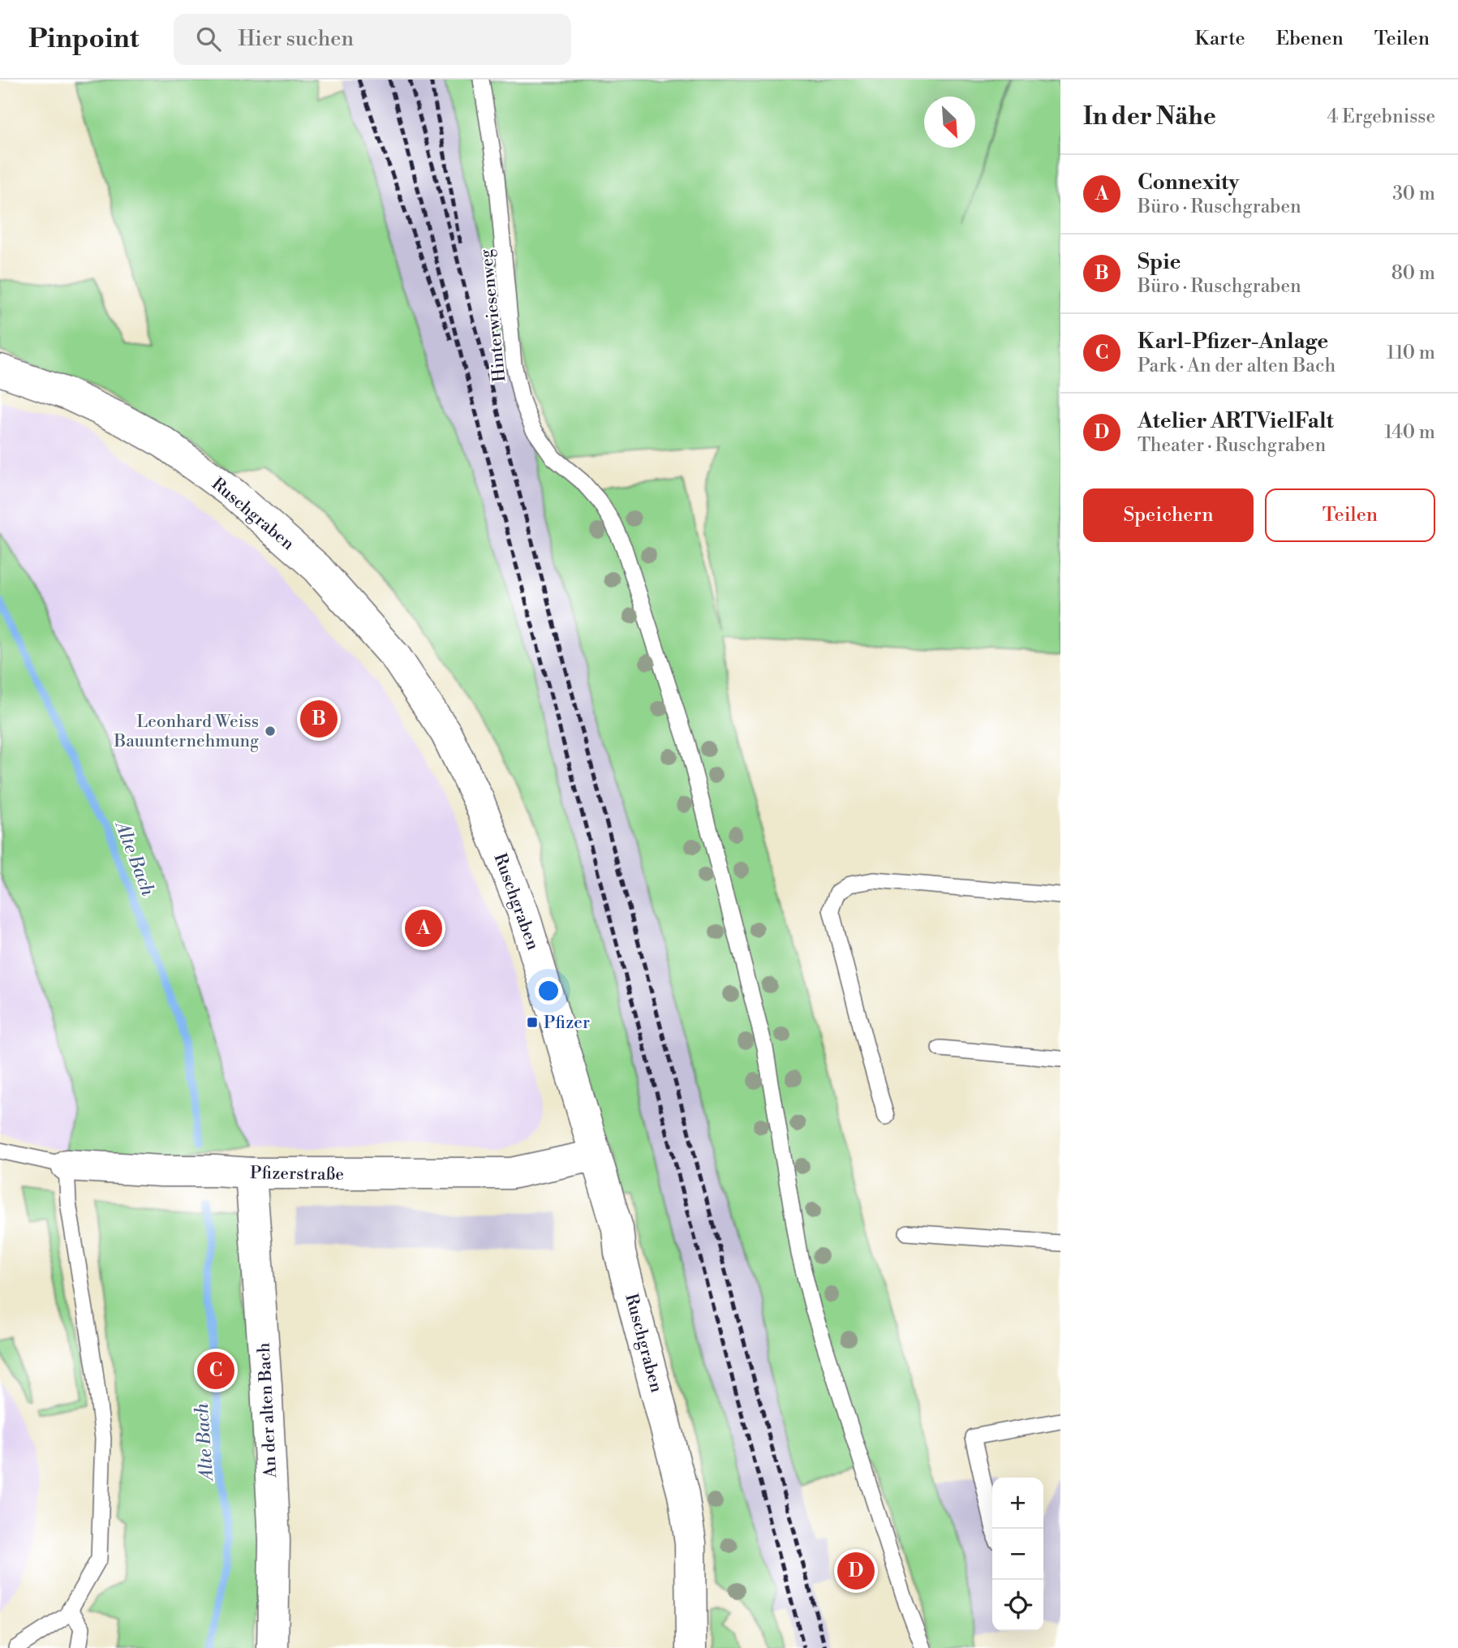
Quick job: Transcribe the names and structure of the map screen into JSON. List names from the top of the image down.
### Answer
{
  "streets": {
    "street": ["Ruschgraben", "Pfizerstraße", "An der alten Bach"],
    "lane": ["Hinterwiesenweg"]
  },
  "crossings": [
    ["Ruschgraben", "Pfizerstraße"],
    ["Pfizerstraße", "An der alten Bach"]
  ],
  "water": ["Alte Bach"],
  "places": {
    "other": ["Leonhard Weiss Bauunternehmung"],
    "transit": ["Pfizer"]
  },
  "north": "bottom right",
  "page": {
    "header": "Pinpoint",
    "search": "Hier suchen",
    "nav": ["Karte", "Ebenen", "Teilen"],
    "heading": ["In der Nähe", "4 Ergebnisse"],
    "list": [
      {
        "mark": "A",
        "name": "Connexity",
        "note": "Büro · Ruschgraben",
        "value": "30 m"
      },
      {
        "mark": "B",
        "name": "Spie",
        "note": "Büro · Ruschgraben",
        "value": "80 m"
      },
      {
        "mark": "C",
        "name": "Karl-Pfizer-Anlage",
        "note": "Park · An der alten Bach",
        "value": "110 m"
      },
      {
        "mark": "D",
        "name": "Atelier ARTVielFalt",
        "note": "Theater · Ruschgraben",
        "value": "140 m"
      }
    ],
    "buttons": ["Speichern", "Teilen"],
    "pins": [
      "B",
      "A",
      "C",
      "D"
    ],
    "map_buttons": ["+", "−"]
  }
}
